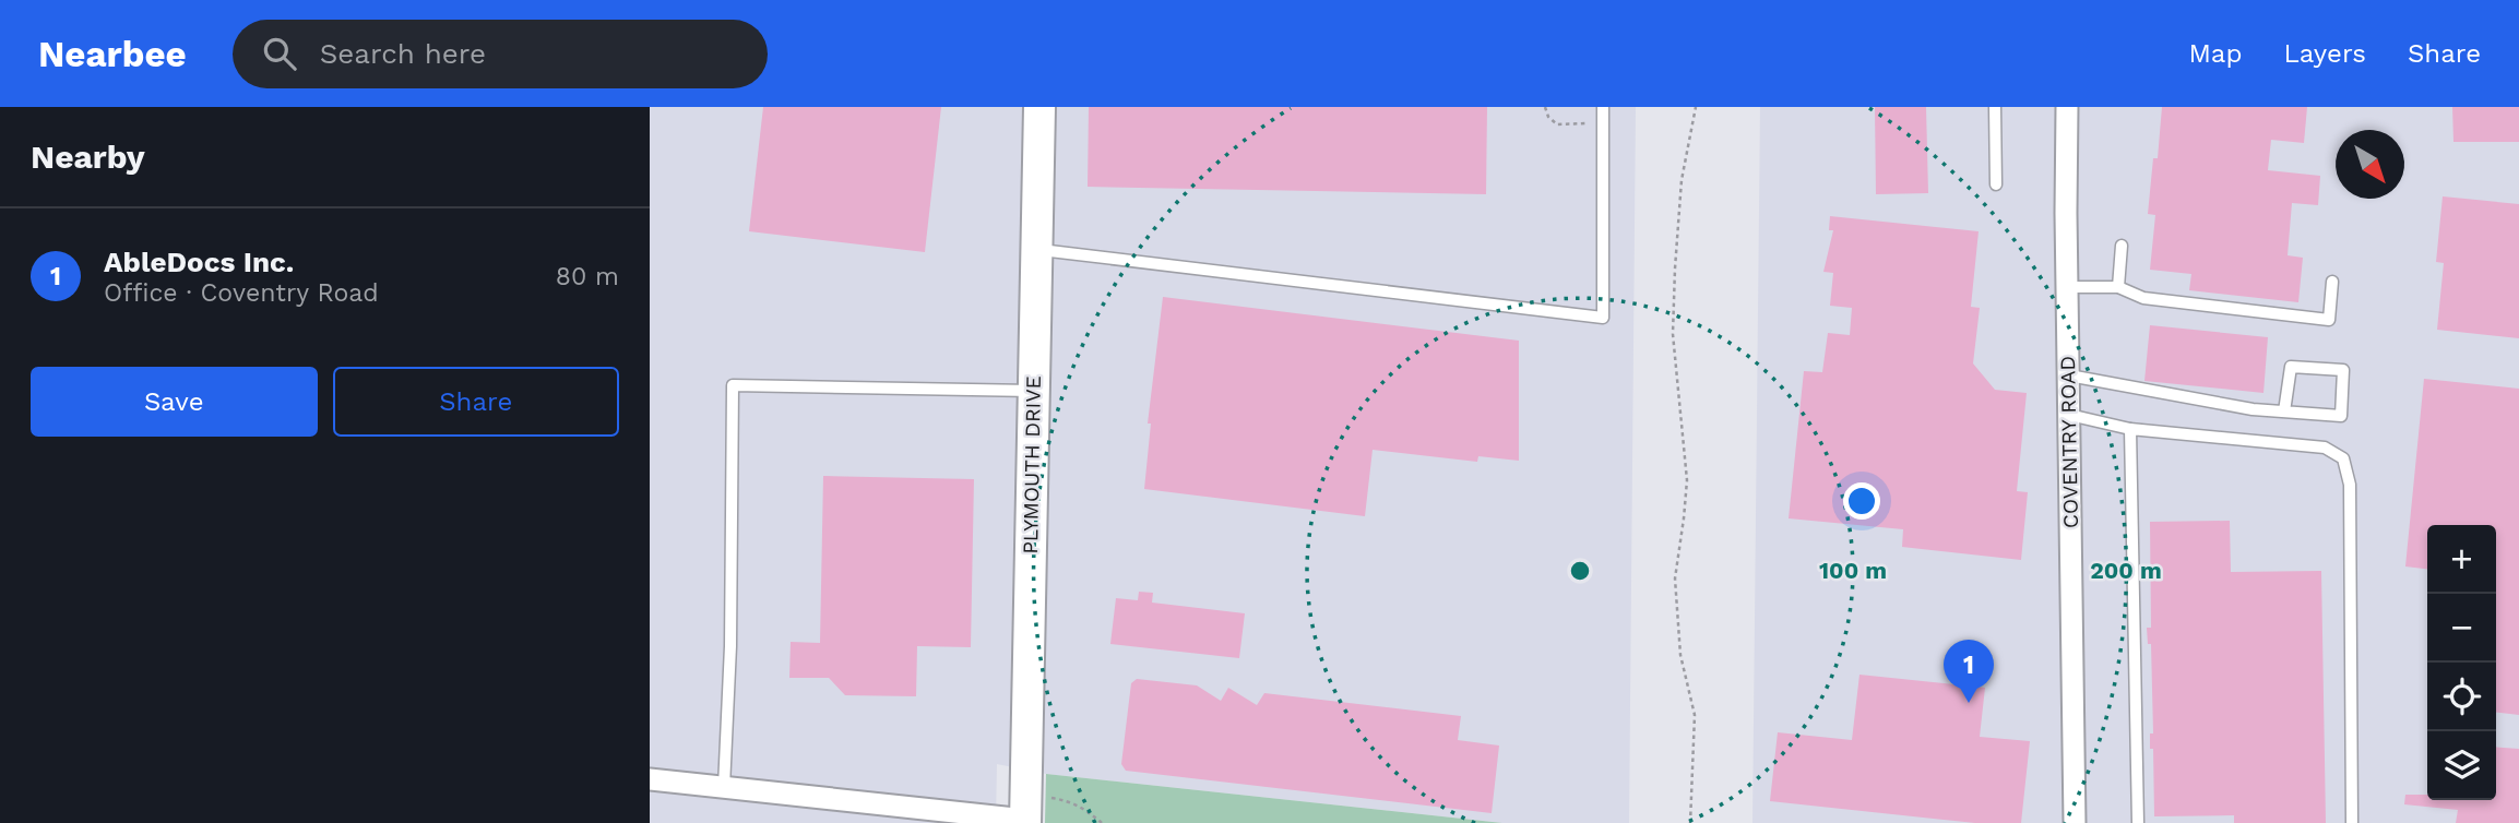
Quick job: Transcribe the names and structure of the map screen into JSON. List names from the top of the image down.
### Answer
{
  "streets": {
    "street": ["COVENTRY ROAD", "PLYMOUTH DRIVE"]
  },
  "north": "bottom right",
  "page": {
    "header": "Nearbee",
    "search": "Search here",
    "nav": ["Map", "Layers", "Share"],
    "heading": "Nearby",
    "list": [
      {
        "mark": "1",
        "name": "AbleDocs Inc.",
        "note": "Office · Coventry Road",
        "value": "80 m"
      }
    ],
    "buttons": ["Save", "Share"],
    "map_buttons": ["+", "−"],
    "pins": "1"
  },
  "rings": ["100 m", "200 m"]
}
